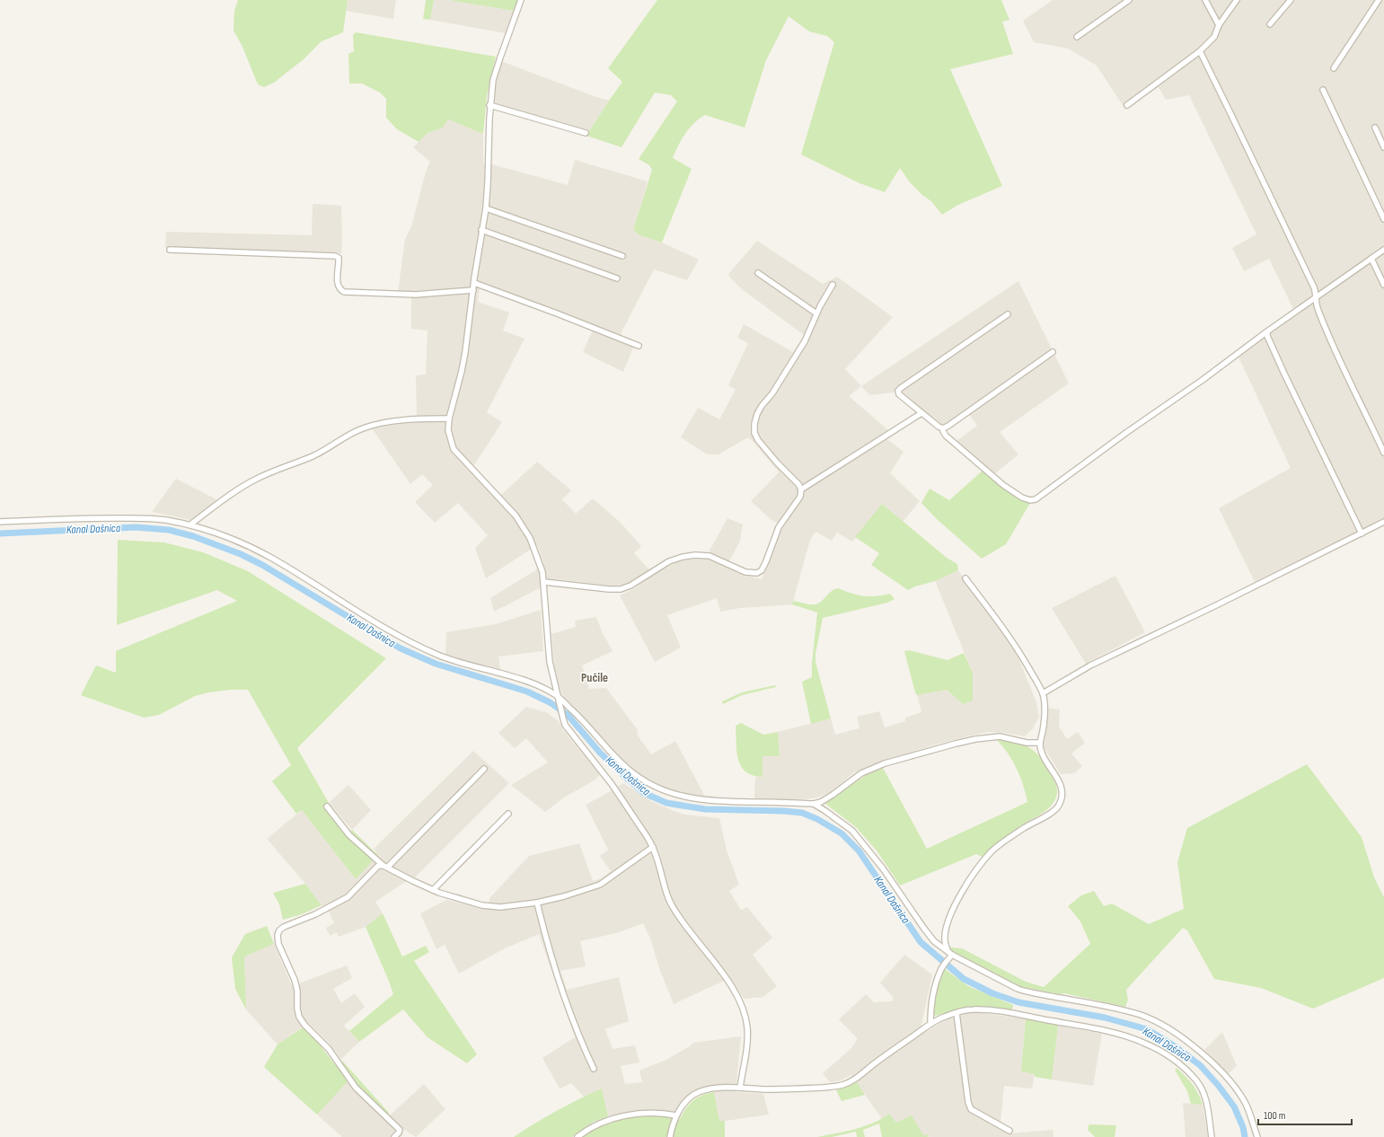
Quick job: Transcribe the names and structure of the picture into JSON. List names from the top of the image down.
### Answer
{
  "districts": ["Pučile"],
  "water": ["Kanal Dašnica"],
  "scale_bar": "100 m"
}
